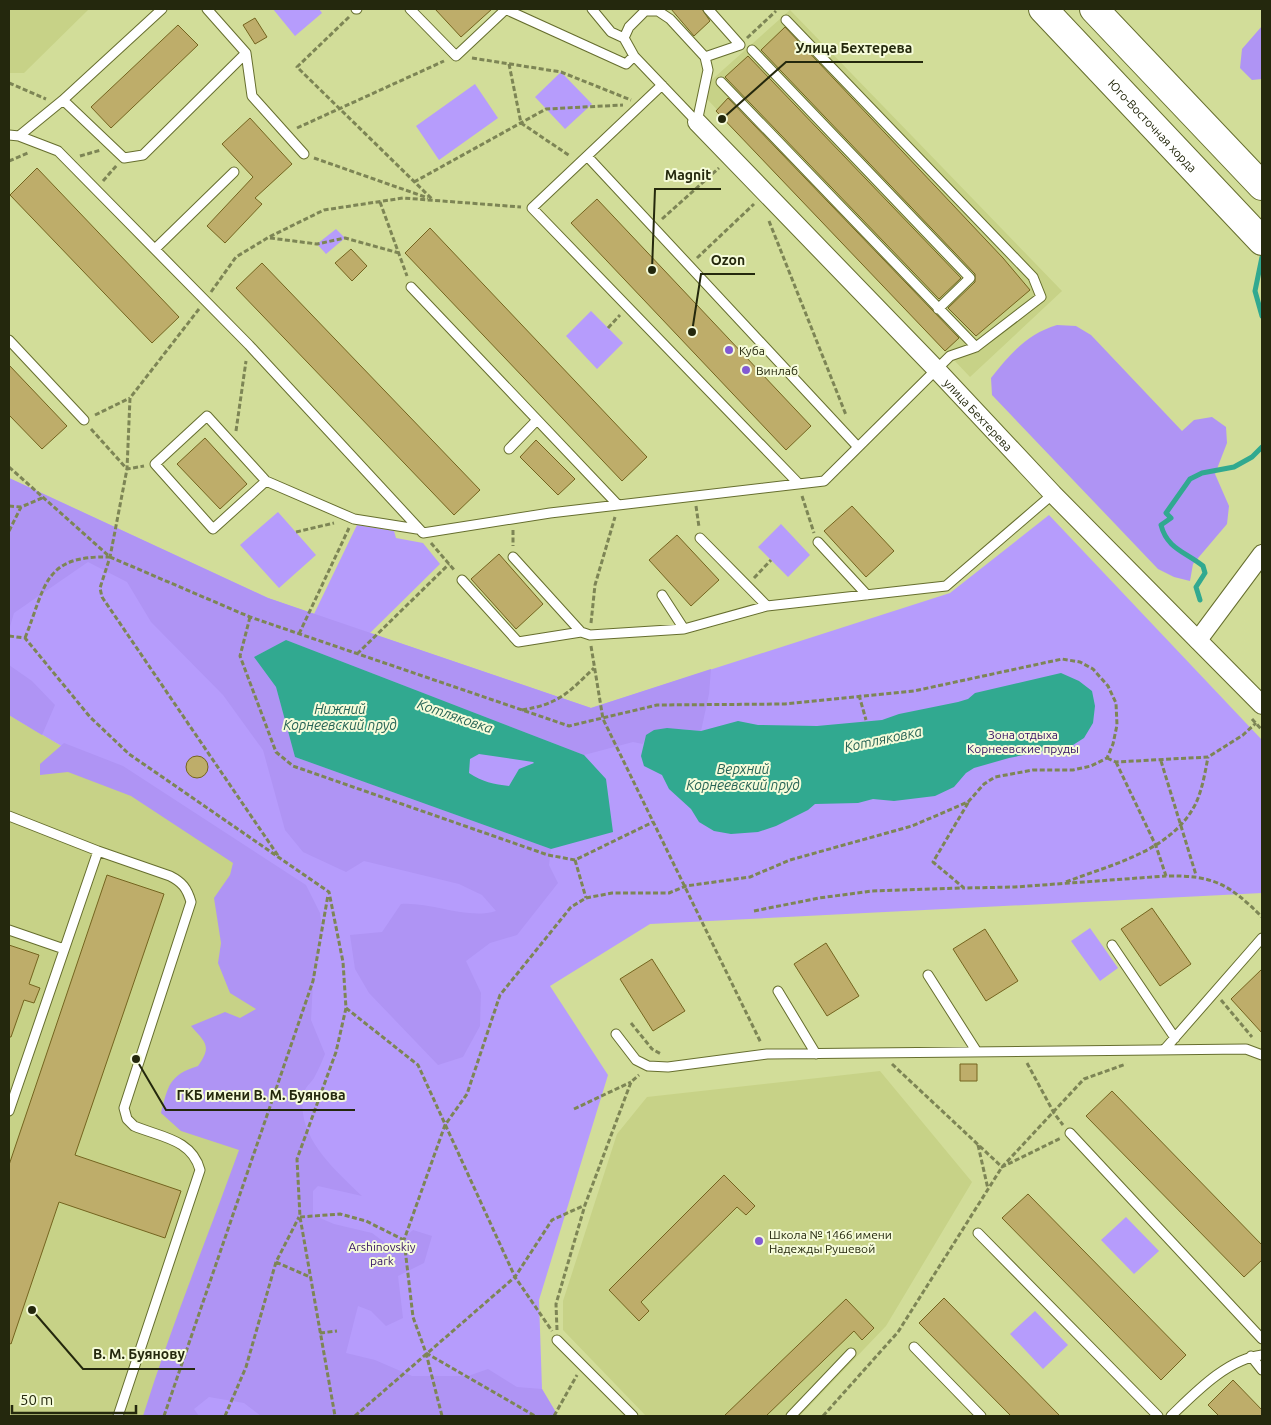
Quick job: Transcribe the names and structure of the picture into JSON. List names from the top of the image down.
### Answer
{
  "streets": {
    "main road": ["Юго-Восточная хорда"],
    "street": ["улица Бехтерева"]
  },
  "water": ["Нижний Корнеевский пруд", "Котляковка", "Верхний Корнеевский пруд"],
  "parks": ["Зона отдыха Корнеевские пруды", "Arshinovskiy park"],
  "places": [
    "Улица Бехтерева",
    "Magnit",
    "Ozon",
    "Куба",
    "Винлаб",
    "ГКБ имени В. М. Буянова",
    "Школа № 1466 имени Надежды Рушевой",
    "В. М. Буянову"
  ],
  "scale_bar": "50 m"
}
